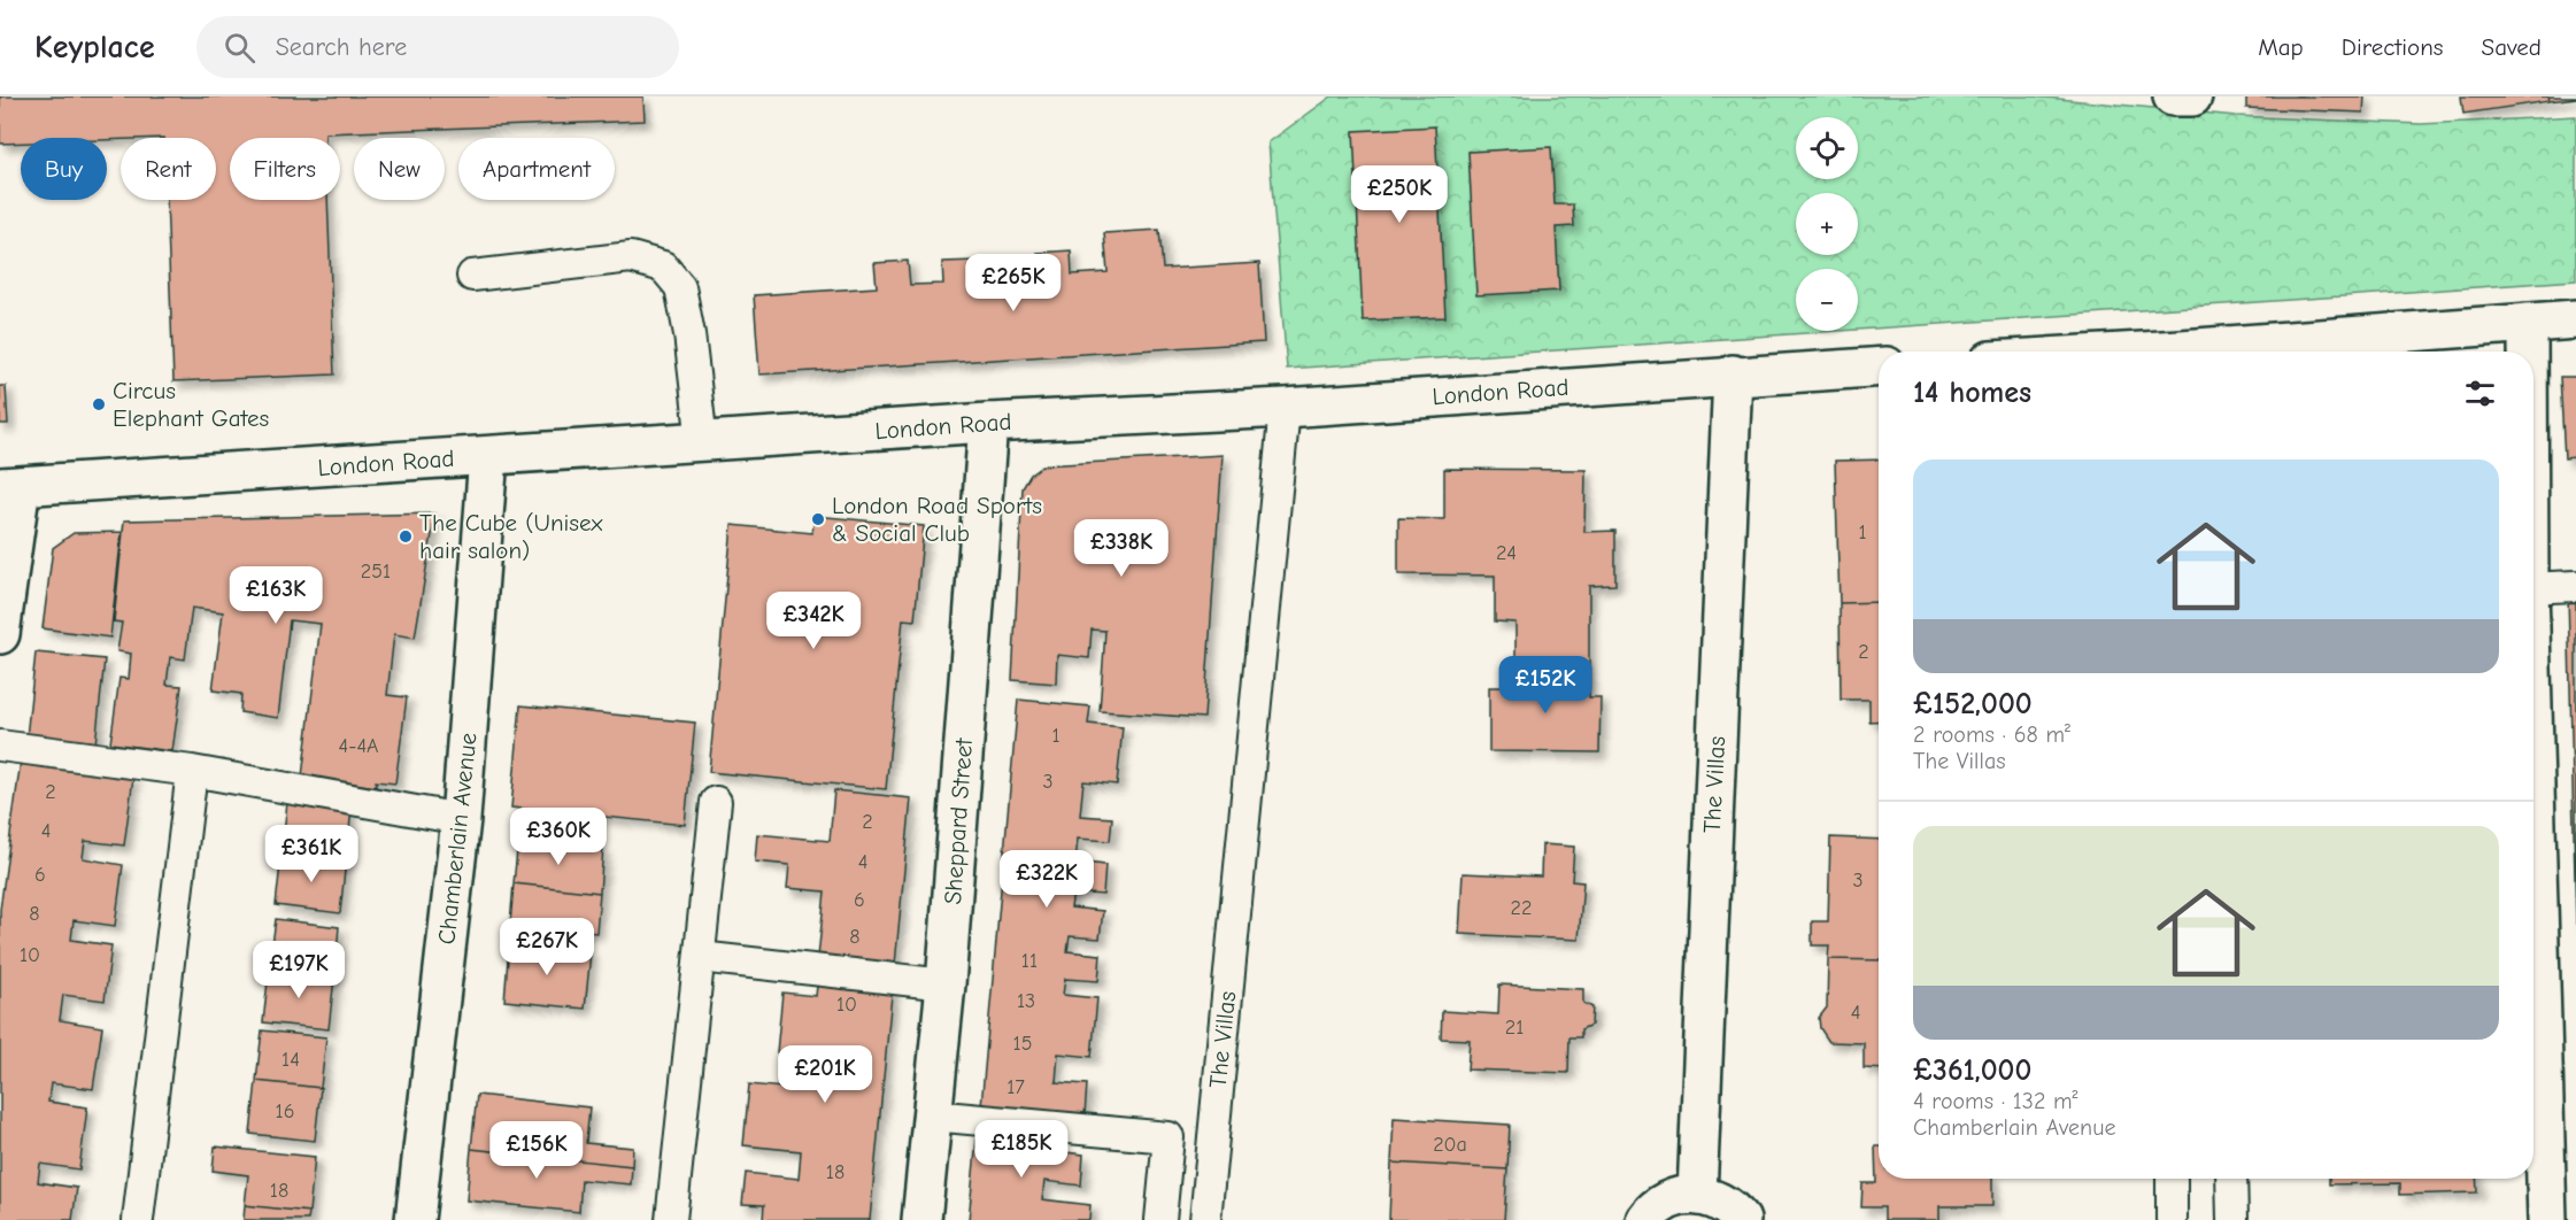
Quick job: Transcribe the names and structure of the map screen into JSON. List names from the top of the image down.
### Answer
{
  "streets": {
    "street": [
      "London Road",
      "The Villas",
      "Sheppard Street",
      "Chamberlain Avenue"
    ]
  },
  "crossings": [
    ["London Road", "The Villas"],
    ["London Road", "Sheppard Street"],
    ["London Road", "Chamberlain Avenue"]
  ],
  "places": ["Circus Elephant Gates", "London Road Sports & Social Club", "The Cube (Unisex hair salon)"],
  "house_numbers": [
    "1",
    "24",
    "251",
    "2",
    "1",
    "4-4A",
    "3",
    "2",
    "2",
    "4",
    "4",
    "6",
    "3",
    "6",
    "22",
    "8",
    "8",
    "10",
    "11",
    "13",
    "10",
    "4",
    "21",
    "15",
    "14",
    "17",
    "16",
    "20a",
    "18",
    "18"
  ],
  "page": {
    "header": "Keyplace",
    "search": "Search here",
    "nav": ["Map", "Directions", "Saved"],
    "map_buttons": ["+", "−"],
    "chip": [
      "Buy",
      "Rent",
      "Filters",
      "New",
      "Apartment"
    ],
    "price": [
      "£250K",
      "£265K",
      "£338K",
      "£163K",
      "£342K",
      "£152K",
      "£360K",
      "£361K",
      "£322K",
      "£267K",
      "£197K",
      "£201K",
      "£185K",
      "£156K"
    ],
    "heading": "14 homes",
    "list": [
      {
        "name": "£152,000",
        "note": "2 rooms · 68 m² · The Villas"
      },
      {
        "name": "£361,000",
        "note": "4 rooms · 132 m² · Chamberlain Avenue"
      }
    ]
  }
}
